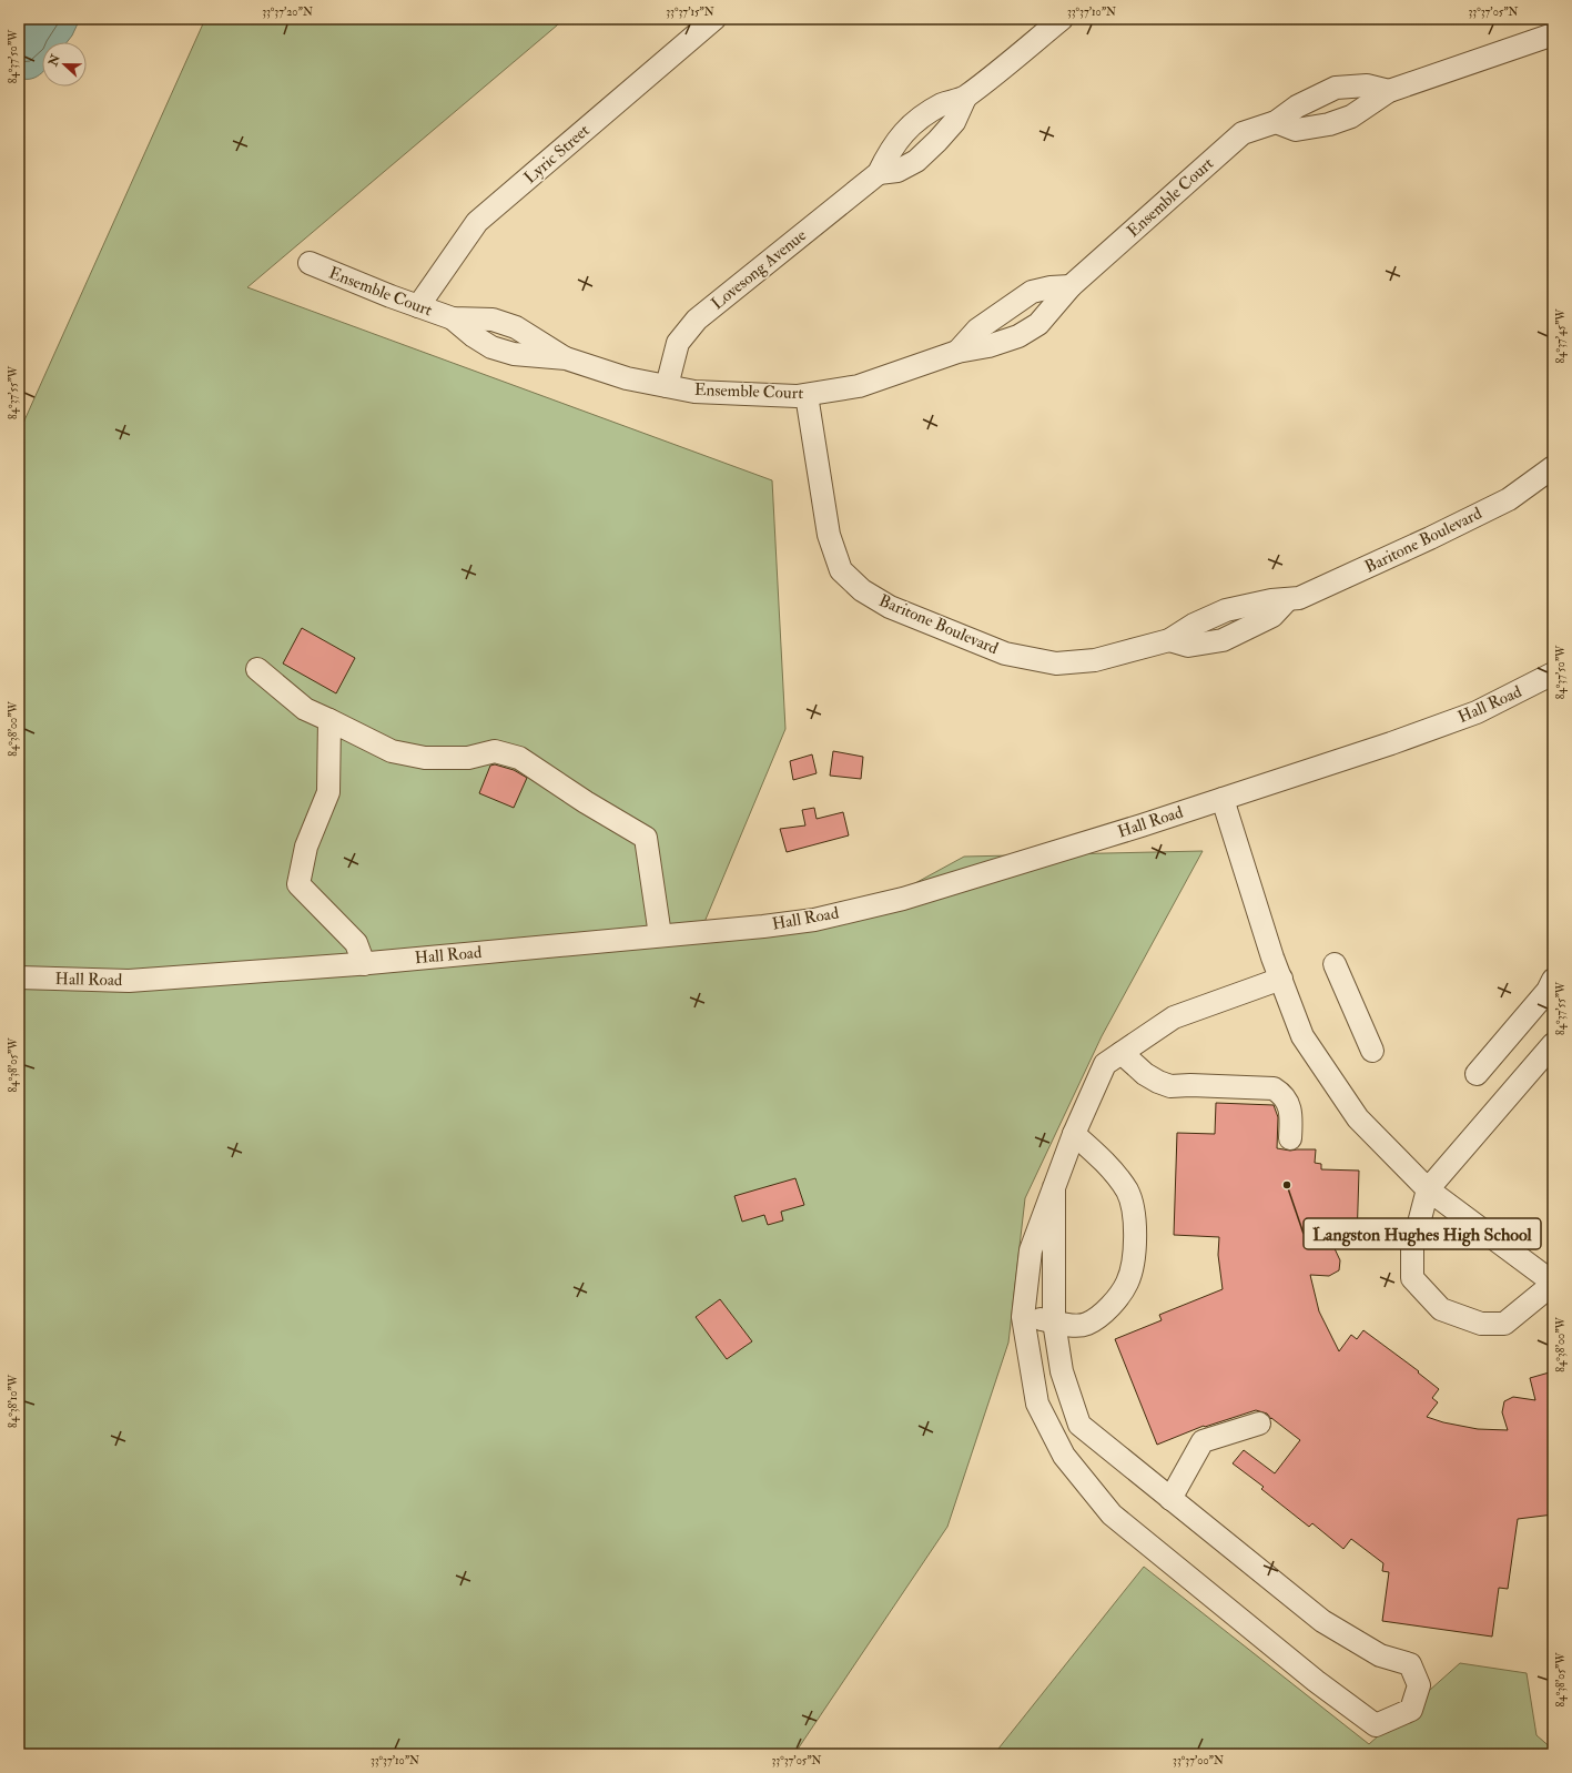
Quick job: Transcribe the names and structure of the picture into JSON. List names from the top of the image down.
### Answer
{
  "streets": {
    "street": [
      "Lyric Street",
      "Ensemble Court",
      "Lovesong Avenue",
      "Baritone Boulevard",
      "Hall Road"
    ]
  },
  "crossings": [
    ["Lyric Street", "Ensemble Court"],
    ["Ensemble Court", "Lovesong Avenue"],
    ["Ensemble Court", "Baritone Boulevard"]
  ],
  "places": ["Langston Hughes High School"],
  "north": "left",
  "coordinates": [
    "33°37'20\"N",
    "33°37'15\"N",
    "33°37'10\"N",
    "33°37'05\"N",
    "84°37'50\"W",
    "84°37'45\"W",
    "84°37'55\"W",
    "84°38'00\"W",
    "84°38'05\"W",
    "84°38'10\"W",
    "33°37'00\"N"
  ]
}
